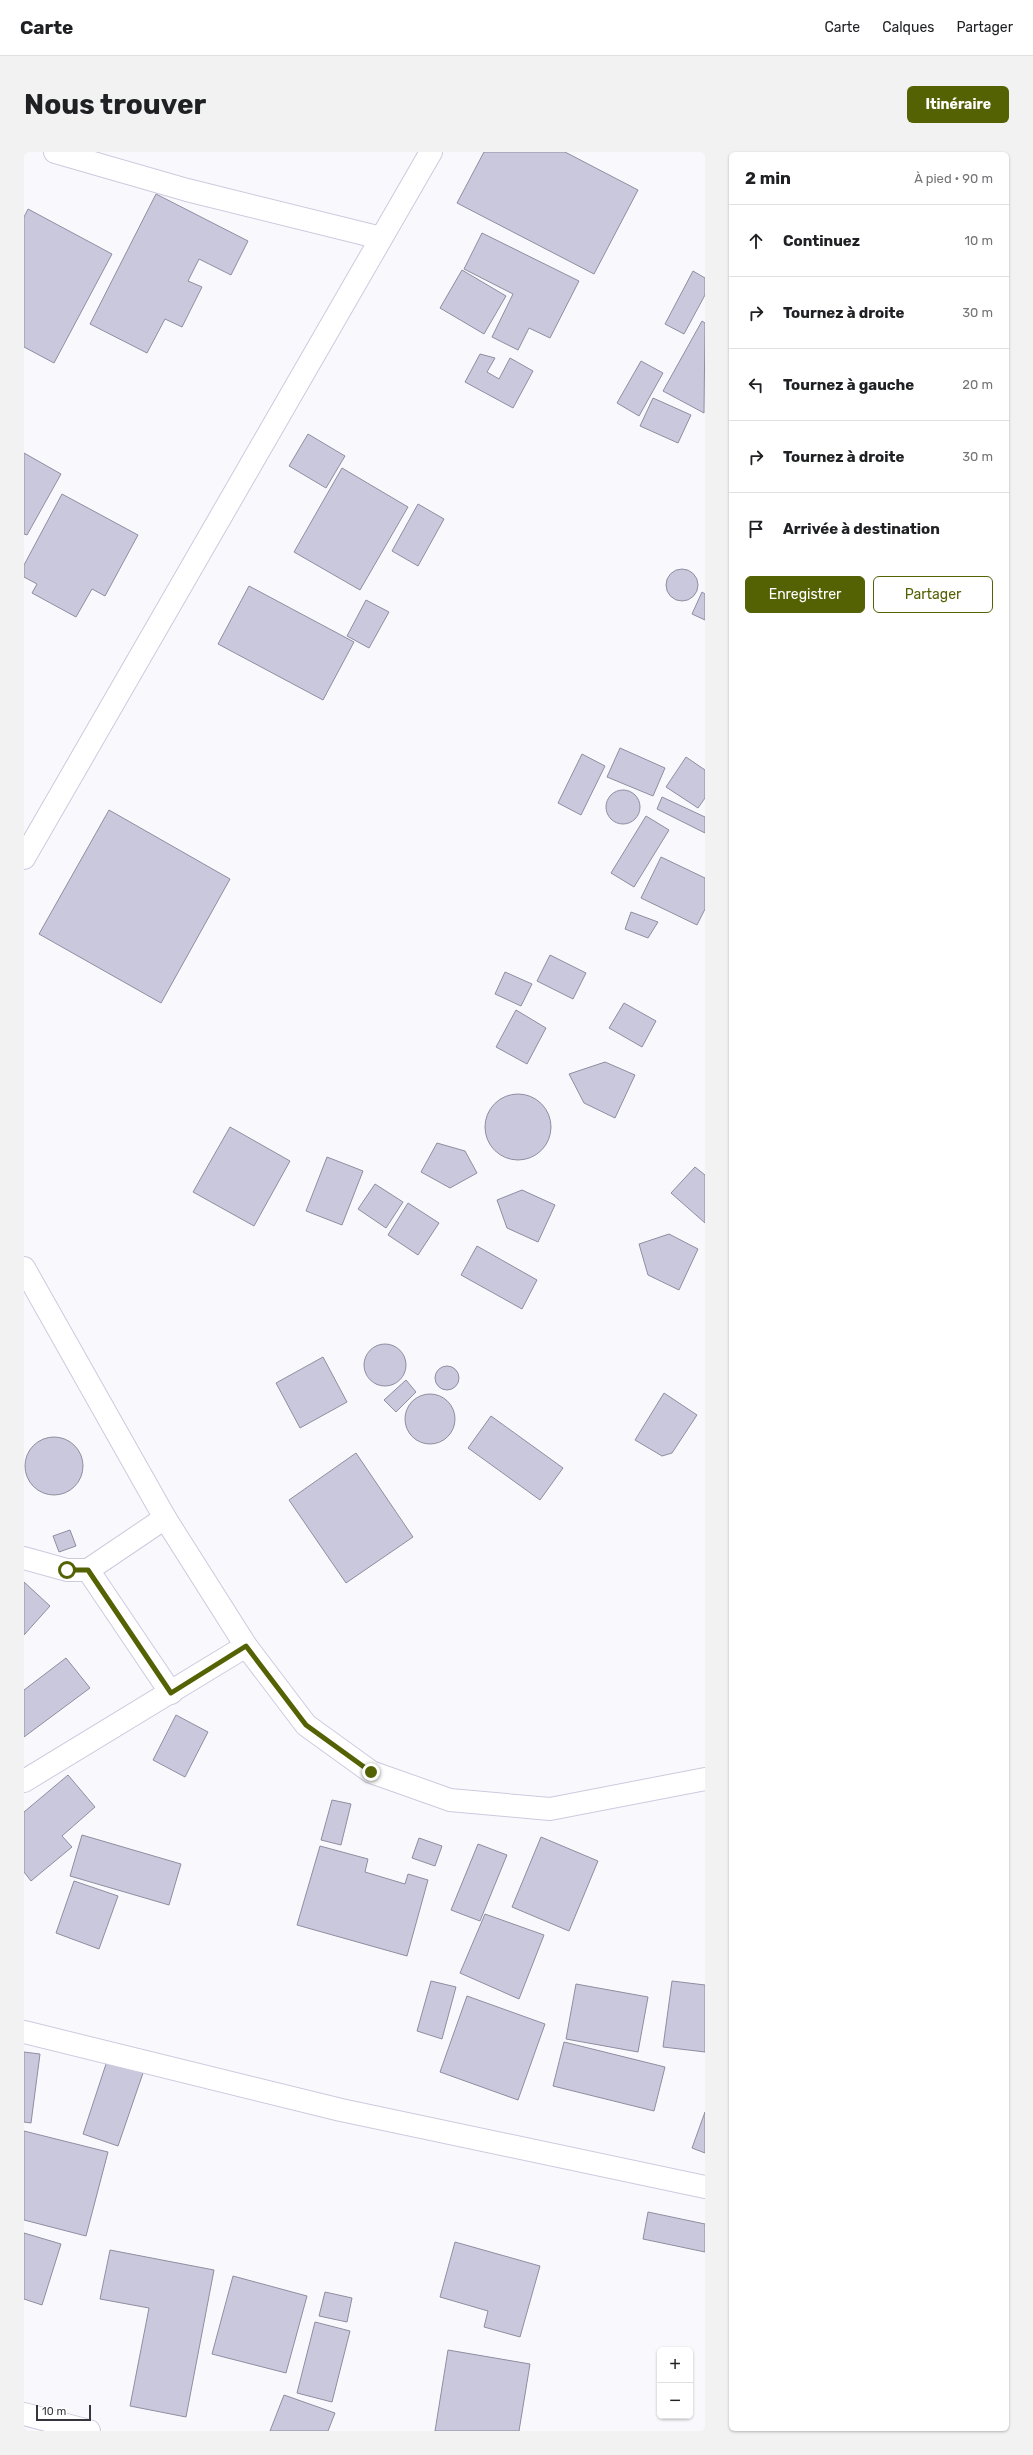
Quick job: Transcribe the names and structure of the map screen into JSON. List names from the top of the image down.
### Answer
{
  "scale_bar": "10 m",
  "page": {
    "header": "Carte",
    "nav": ["Carte", "Calques", "Partager"],
    "buttons": [
      "Itinéraire",
      ["Enregistrer", "Partager"]
    ],
    "title": "Nous trouver",
    "heading": ["2 min", "À pied · 90 m"],
    "list": [
      ["Continuez", "10 m"],
      ["Tournez à droite", "30 m"],
      ["Tournez à gauche", "20 m"],
      ["Tournez à droite", "30 m"],
      "Arrivée à destination"
    ],
    "map_buttons": ["+", "−"],
    "scale": "10 m"
  }
}
